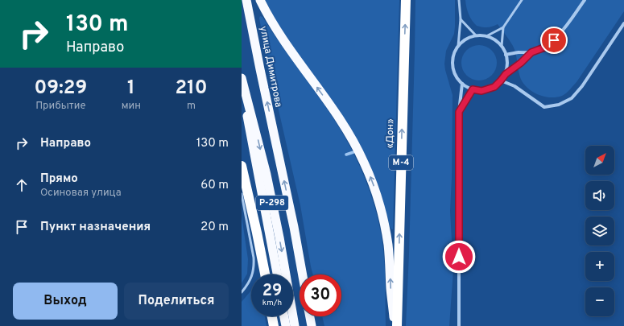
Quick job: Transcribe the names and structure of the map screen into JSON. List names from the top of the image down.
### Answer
{
  "streets": {
    "highway": [
      "улица Димитрова",
      "«Дон»",
      "М-4",
      "Р-298"
    ]
  },
  "one_way": ["«Дон»"],
  "north": "top right",
  "page": {
    "turn": ["130 m", "Направо"],
    "eta": [
      "09:29",
      "Прибытие",
      "1",
      "мин",
      "210",
      "m"
    ],
    "list": [
      {
        "name": "Направо",
        "value": "130 m"
      },
      {
        "name": "Прямо",
        "note": "Осиновая улица",
        "value": "60 m"
      },
      {
        "name": "Пункт назначения",
        "value": "20 m"
      }
    ],
    "map_buttons": ["+", "−"],
    "speed": "29 km/h",
    "limit": "30",
    "buttons": ["Выход", "Поделиться"]
  }
}
